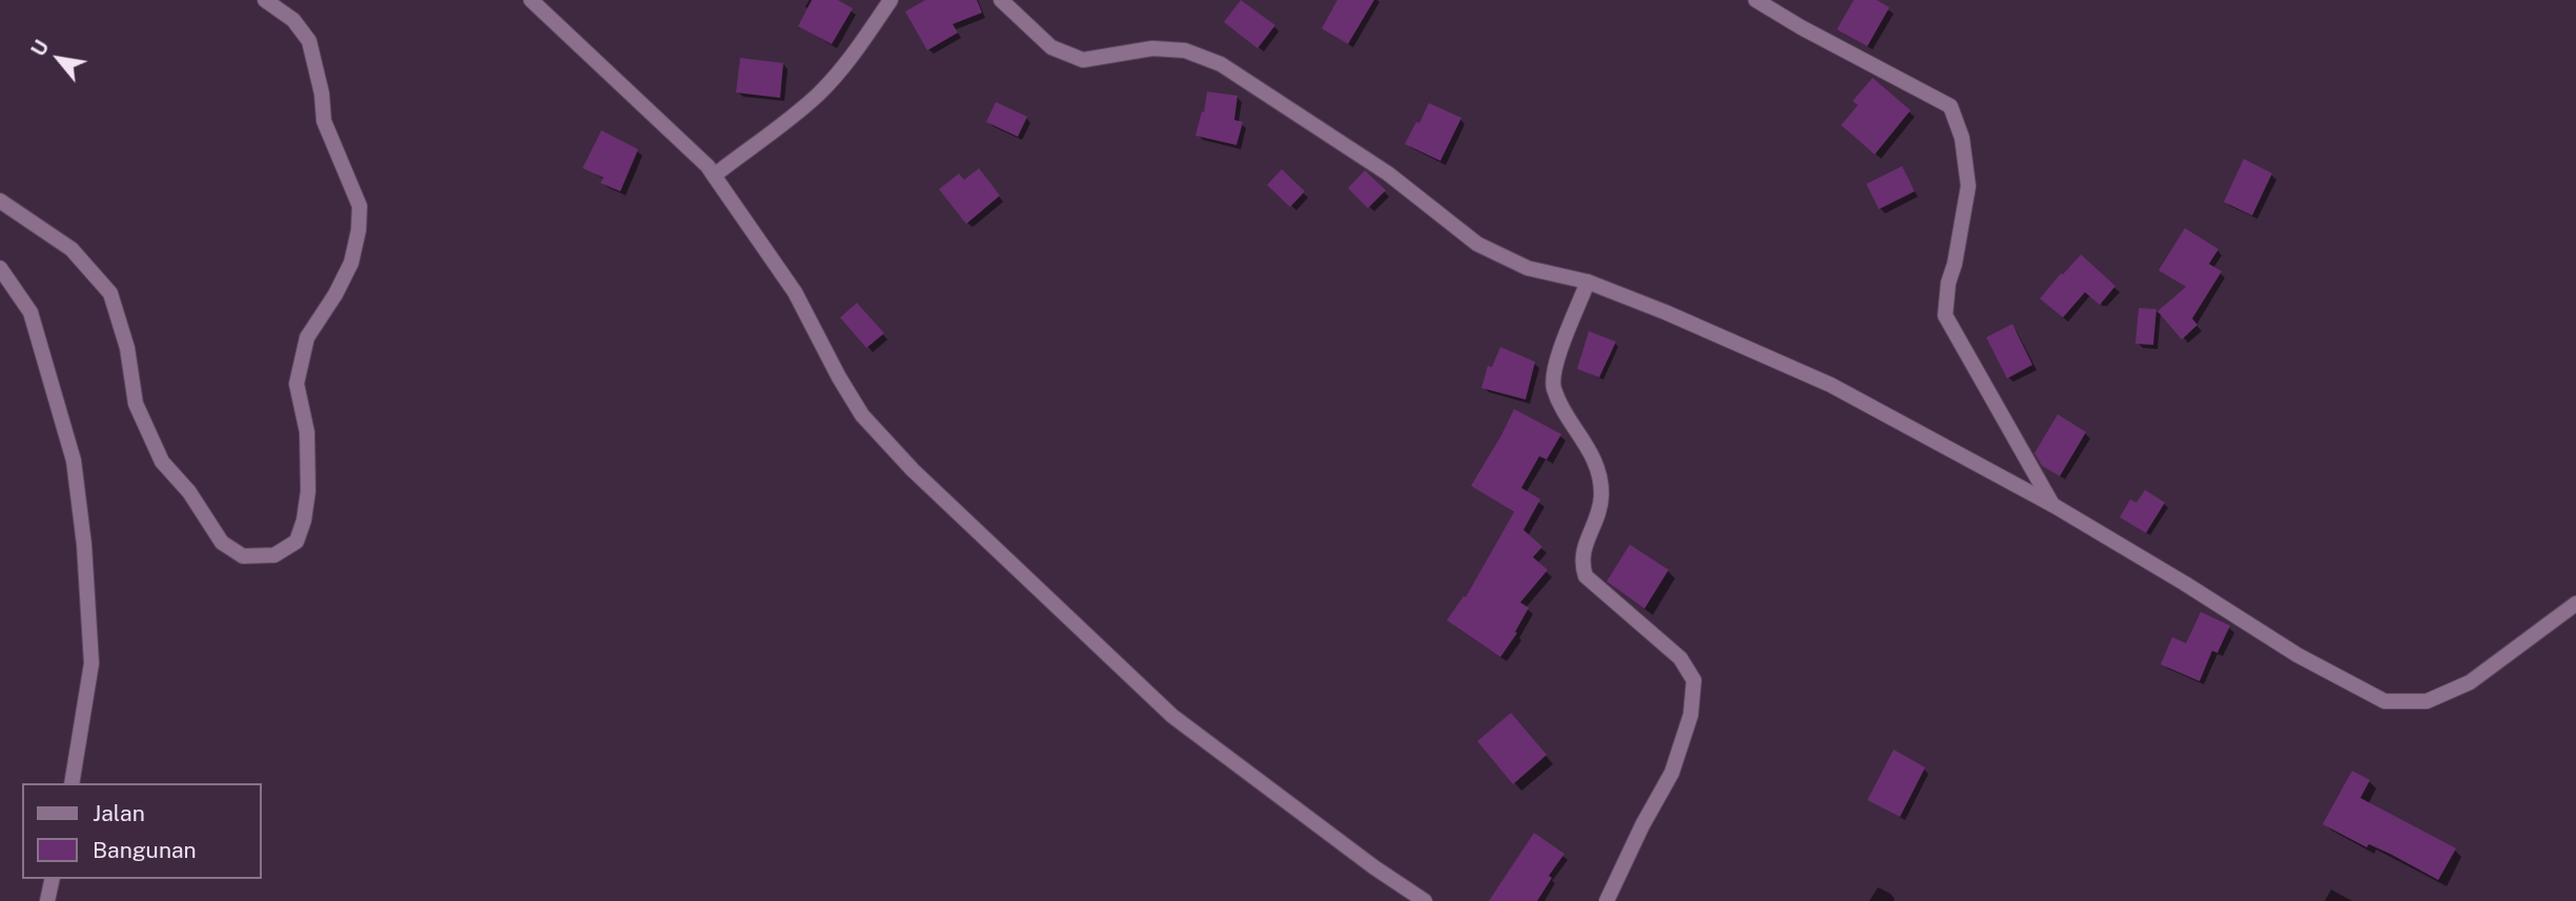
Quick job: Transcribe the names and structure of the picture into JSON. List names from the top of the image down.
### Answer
{
  "legend": ["Jalan", "Bangunan"],
  "north": "top left"
}
